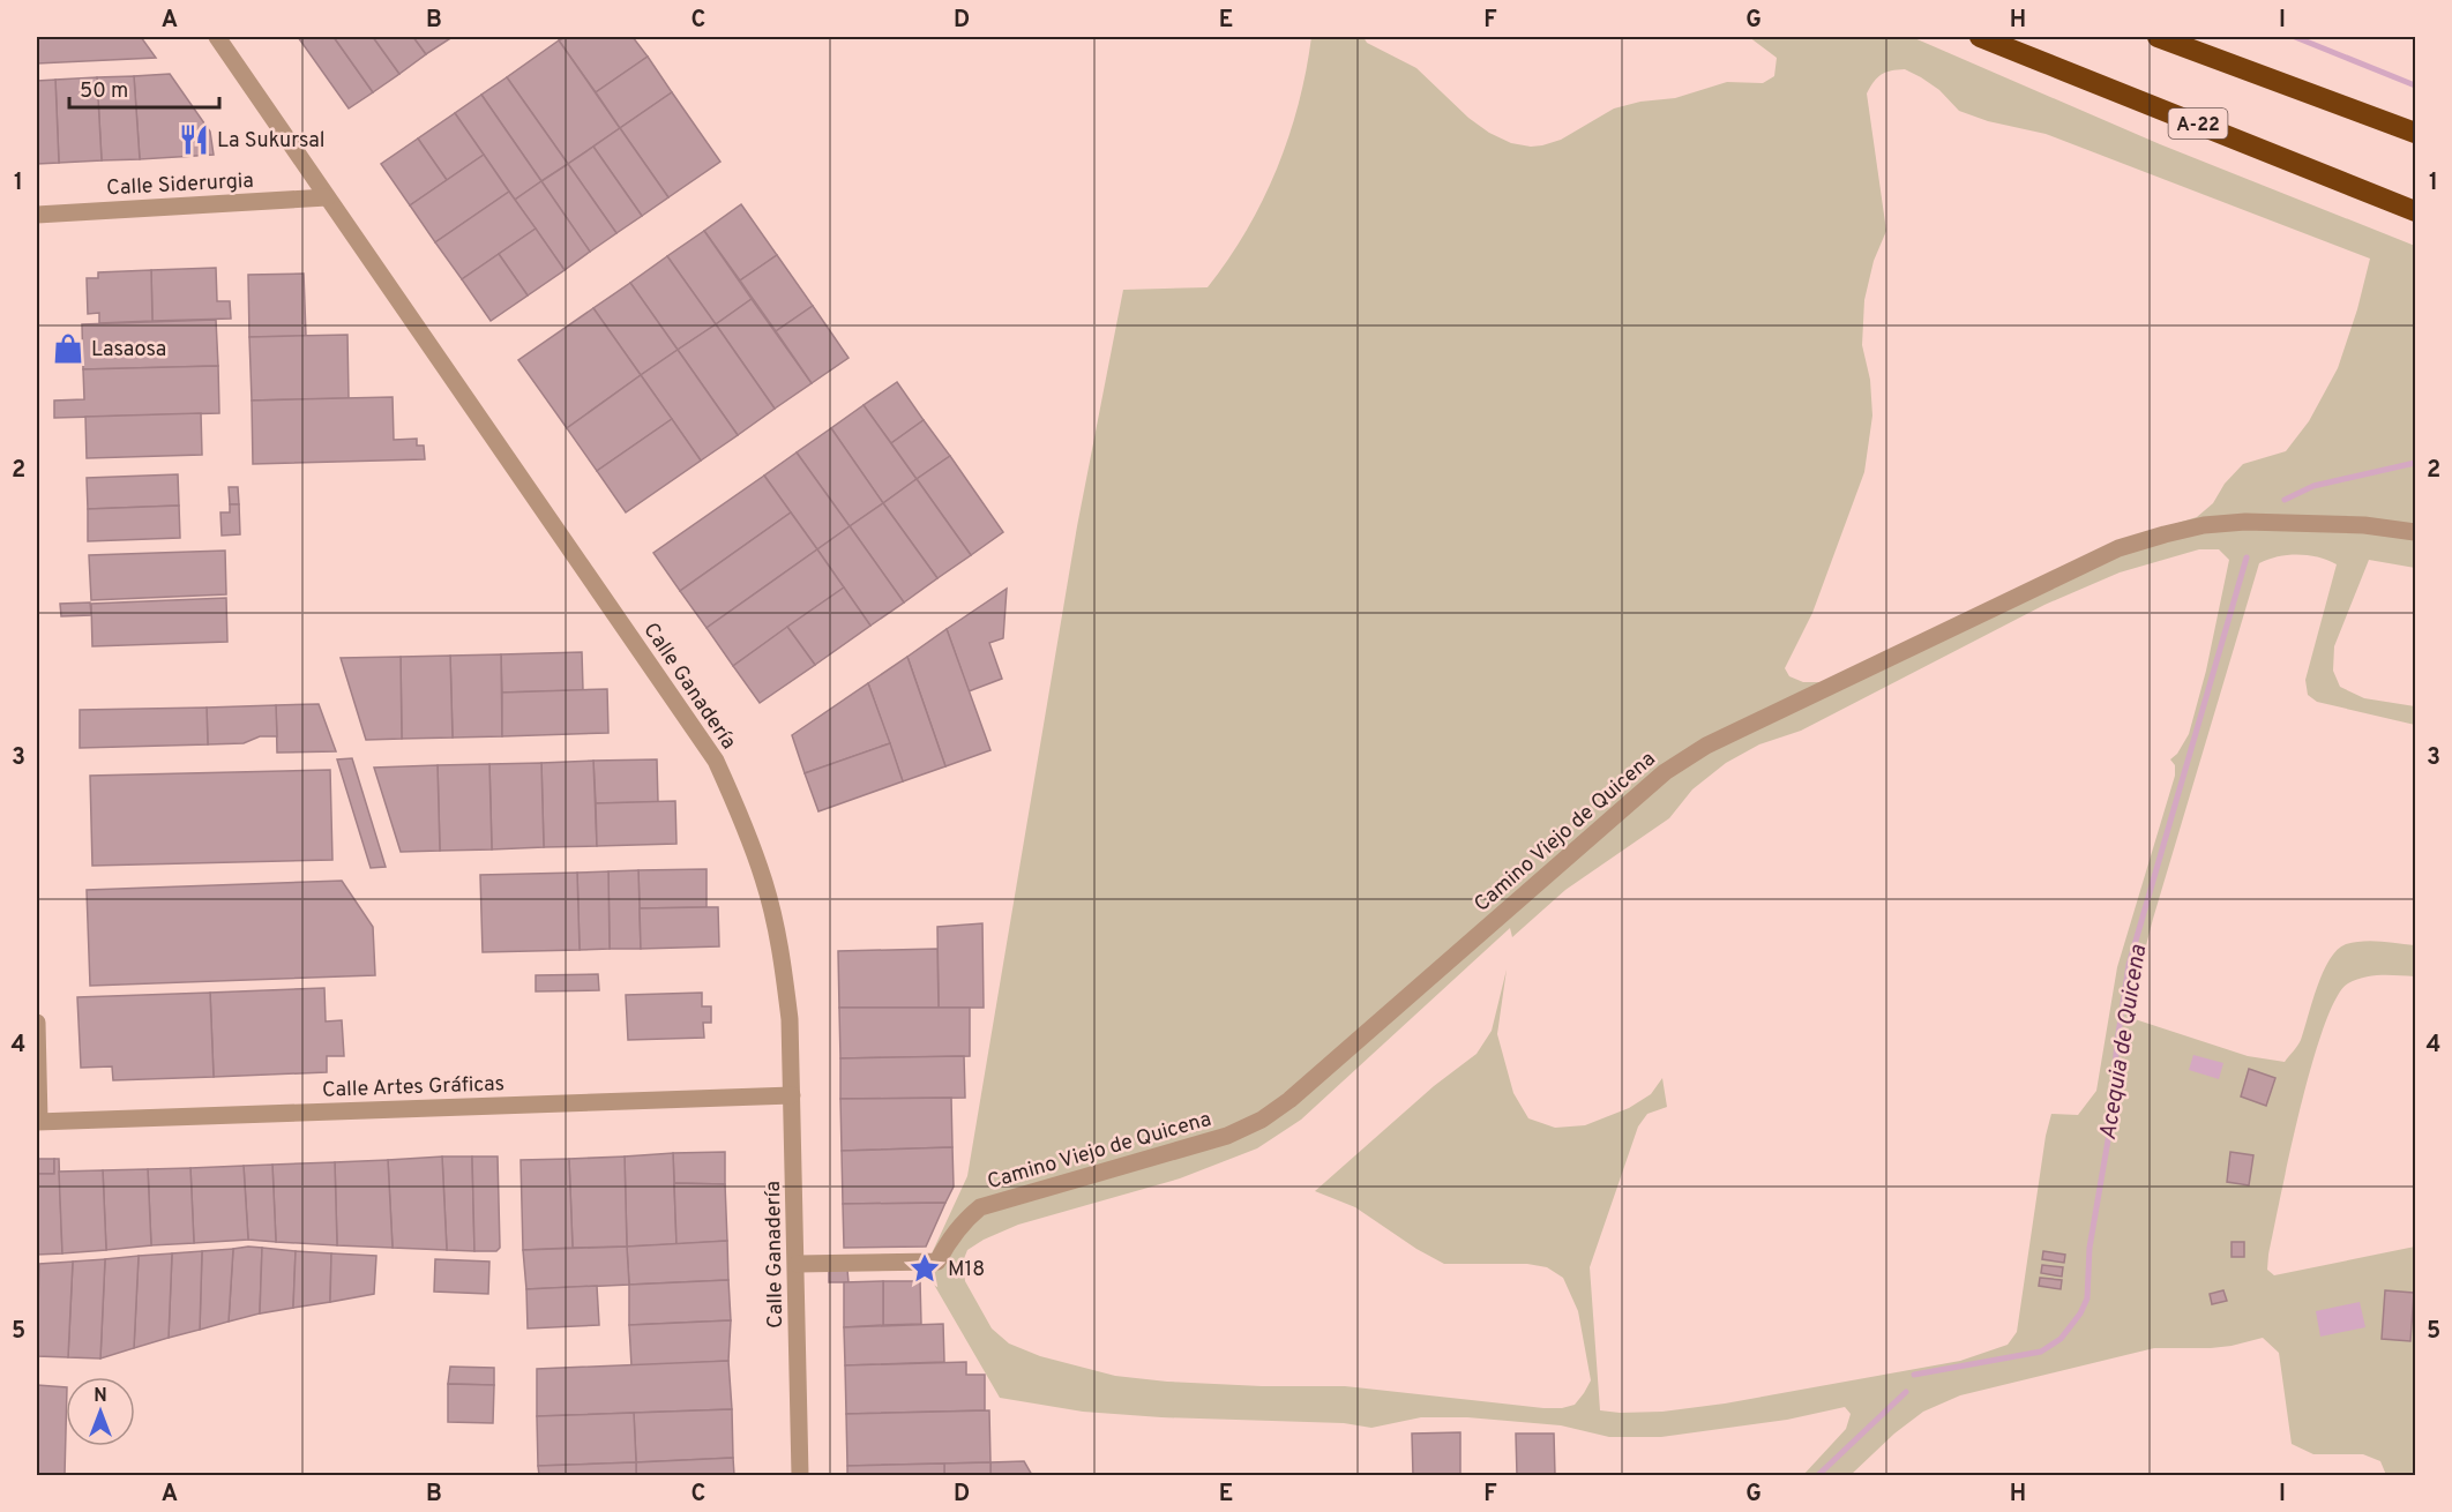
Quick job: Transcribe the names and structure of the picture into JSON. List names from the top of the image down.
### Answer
{
  "streets": {
    "highway": ["A-22"],
    "street": [
      "Calle Siderurgia",
      "Calle Ganadería",
      "Camino Viejo de Quicena",
      "Calle Artes Gráficas"
    ]
  },
  "crossings": [
    ["Calle Siderurgia", "Calle Ganadería"],
    ["Calle Ganadería", "Camino Viejo de Quicena"],
    ["Calle Ganadería", "Calle Artes Gráficas"]
  ],
  "water": ["Acequia de Quicena"],
  "places": {
    "restaurant": ["La Sukursal"],
    "shop": ["Lasaosa"],
    "place": ["M18"]
  },
  "scale_bar": "50 m",
  "north": "top",
  "grid": {
    "columns": [
      "A",
      "B",
      "C",
      "D",
      "E",
      "F",
      "G",
      "H",
      "I"
    ],
    "rows": [
      "1",
      "2",
      "3",
      "4",
      "5"
    ]
  }
}
